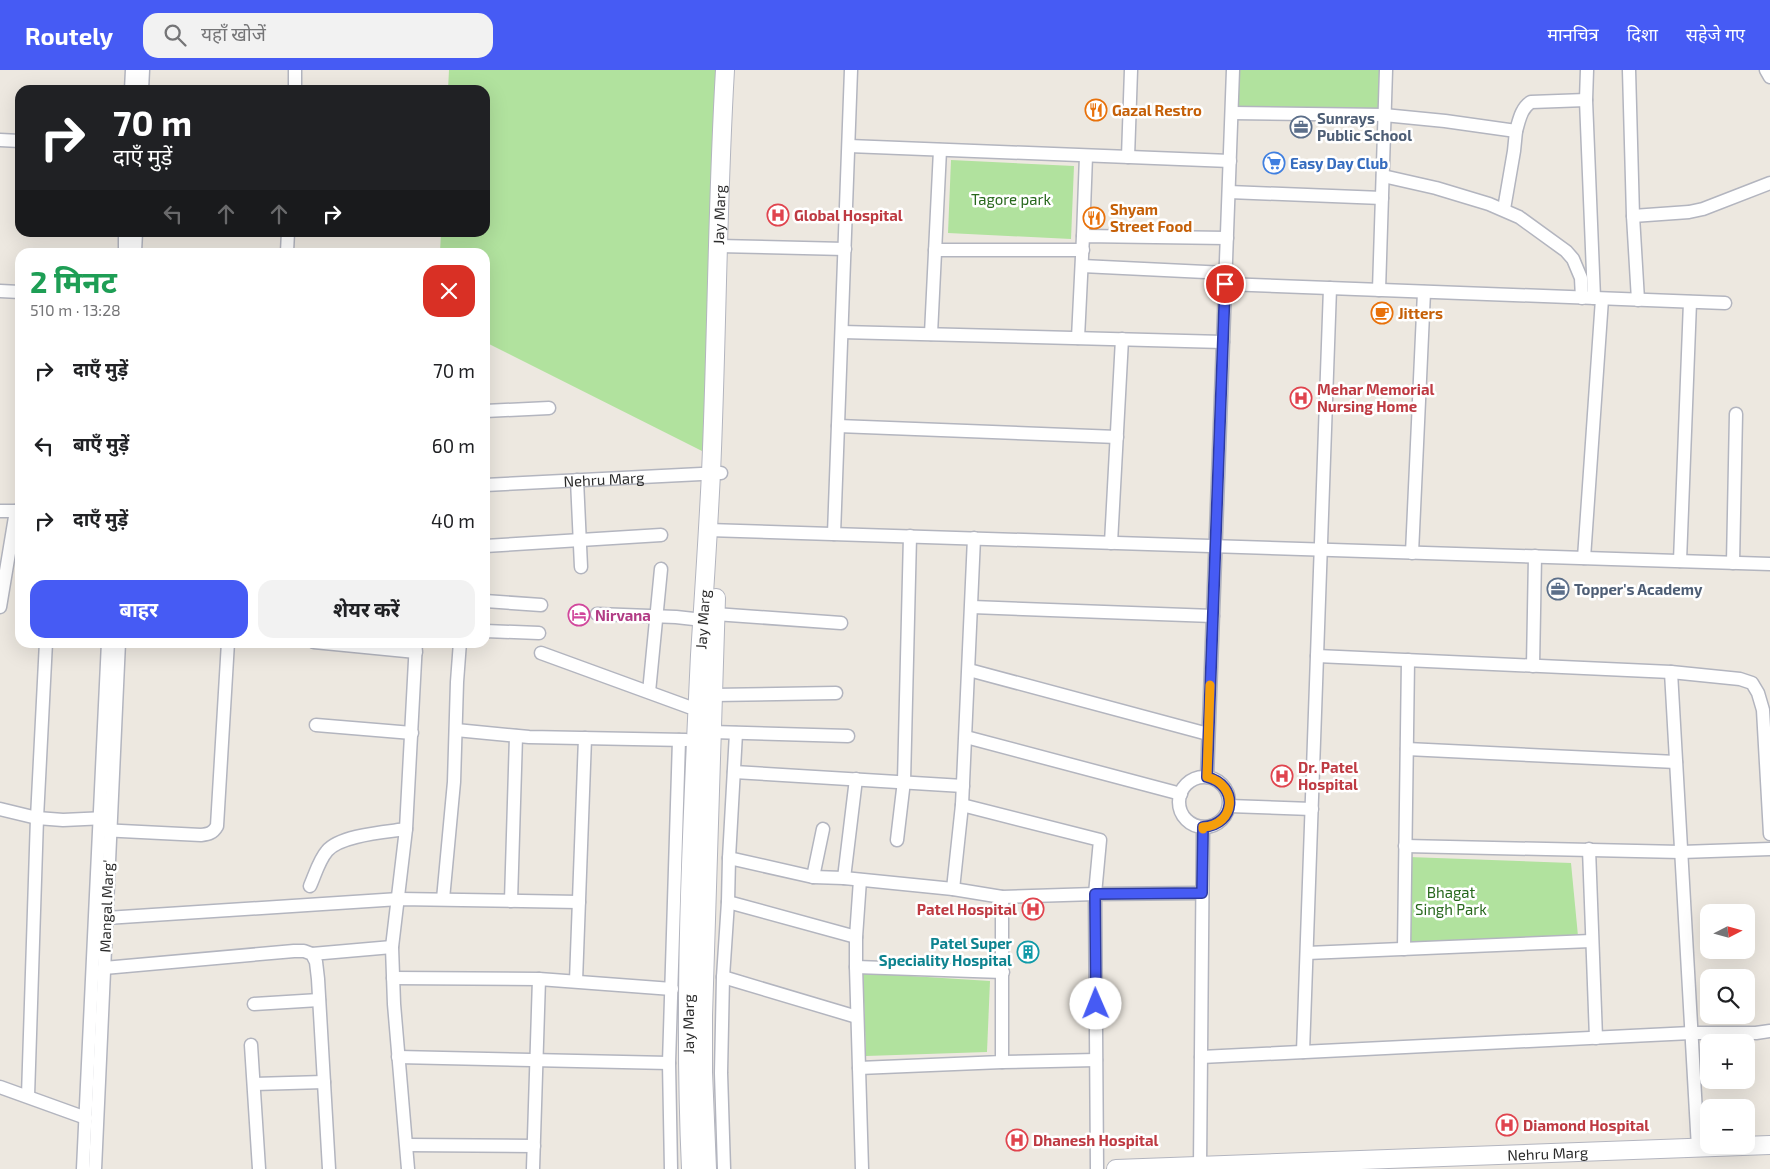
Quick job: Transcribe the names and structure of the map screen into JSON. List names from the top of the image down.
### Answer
{
  "streets": {
    "main road": ["Jay Marg", "Nehru Marg"],
    "street": ["Mangal Marg'"]
  },
  "crossings": [
    ["Jay Marg", "Nehru Marg"]
  ],
  "parks": ["Tagore park", "Bhagat Singh Park"],
  "places": {
    "restaurant": ["Gazal Restro", "Shyam Street Food"],
    "office": ["Sunrays Public School", "Topper's Academy"],
    "supermarket": ["Easy Day Club"],
    "hospital": [
      "Global Hospital",
      "Mehar Memorial Nursing Home",
      "Dr. Patel Hospital",
      "Patel Hospital",
      "Diamond Hospital",
      "Dhanesh Hospital"
    ],
    "cafe": ["Jitters"],
    "hotel": ["Nirvana"],
    "building": ["Patel Super Speciality Hospital"]
  },
  "north": "right",
  "page": {
    "header": "Routely",
    "search": "यहाँ खोजें",
    "nav": ["मानचित्र", "दिशा", "सहेजे गए"],
    "turn": ["70 m", "दाएँ मुड़ें"],
    "heading": ["2 मिनट", "510 m · 13:28"],
    "list": [
      {
        "name": "दाएँ मुड़ें",
        "value": "70 m"
      },
      {
        "name": "बाएँ मुड़ें",
        "value": "60 m"
      },
      {
        "name": "दाएँ मुड़ें",
        "value": "40 m"
      }
    ],
    "buttons": ["बाहर", "शेयर करें"],
    "map_buttons": ["+", "−"]
  }
}
